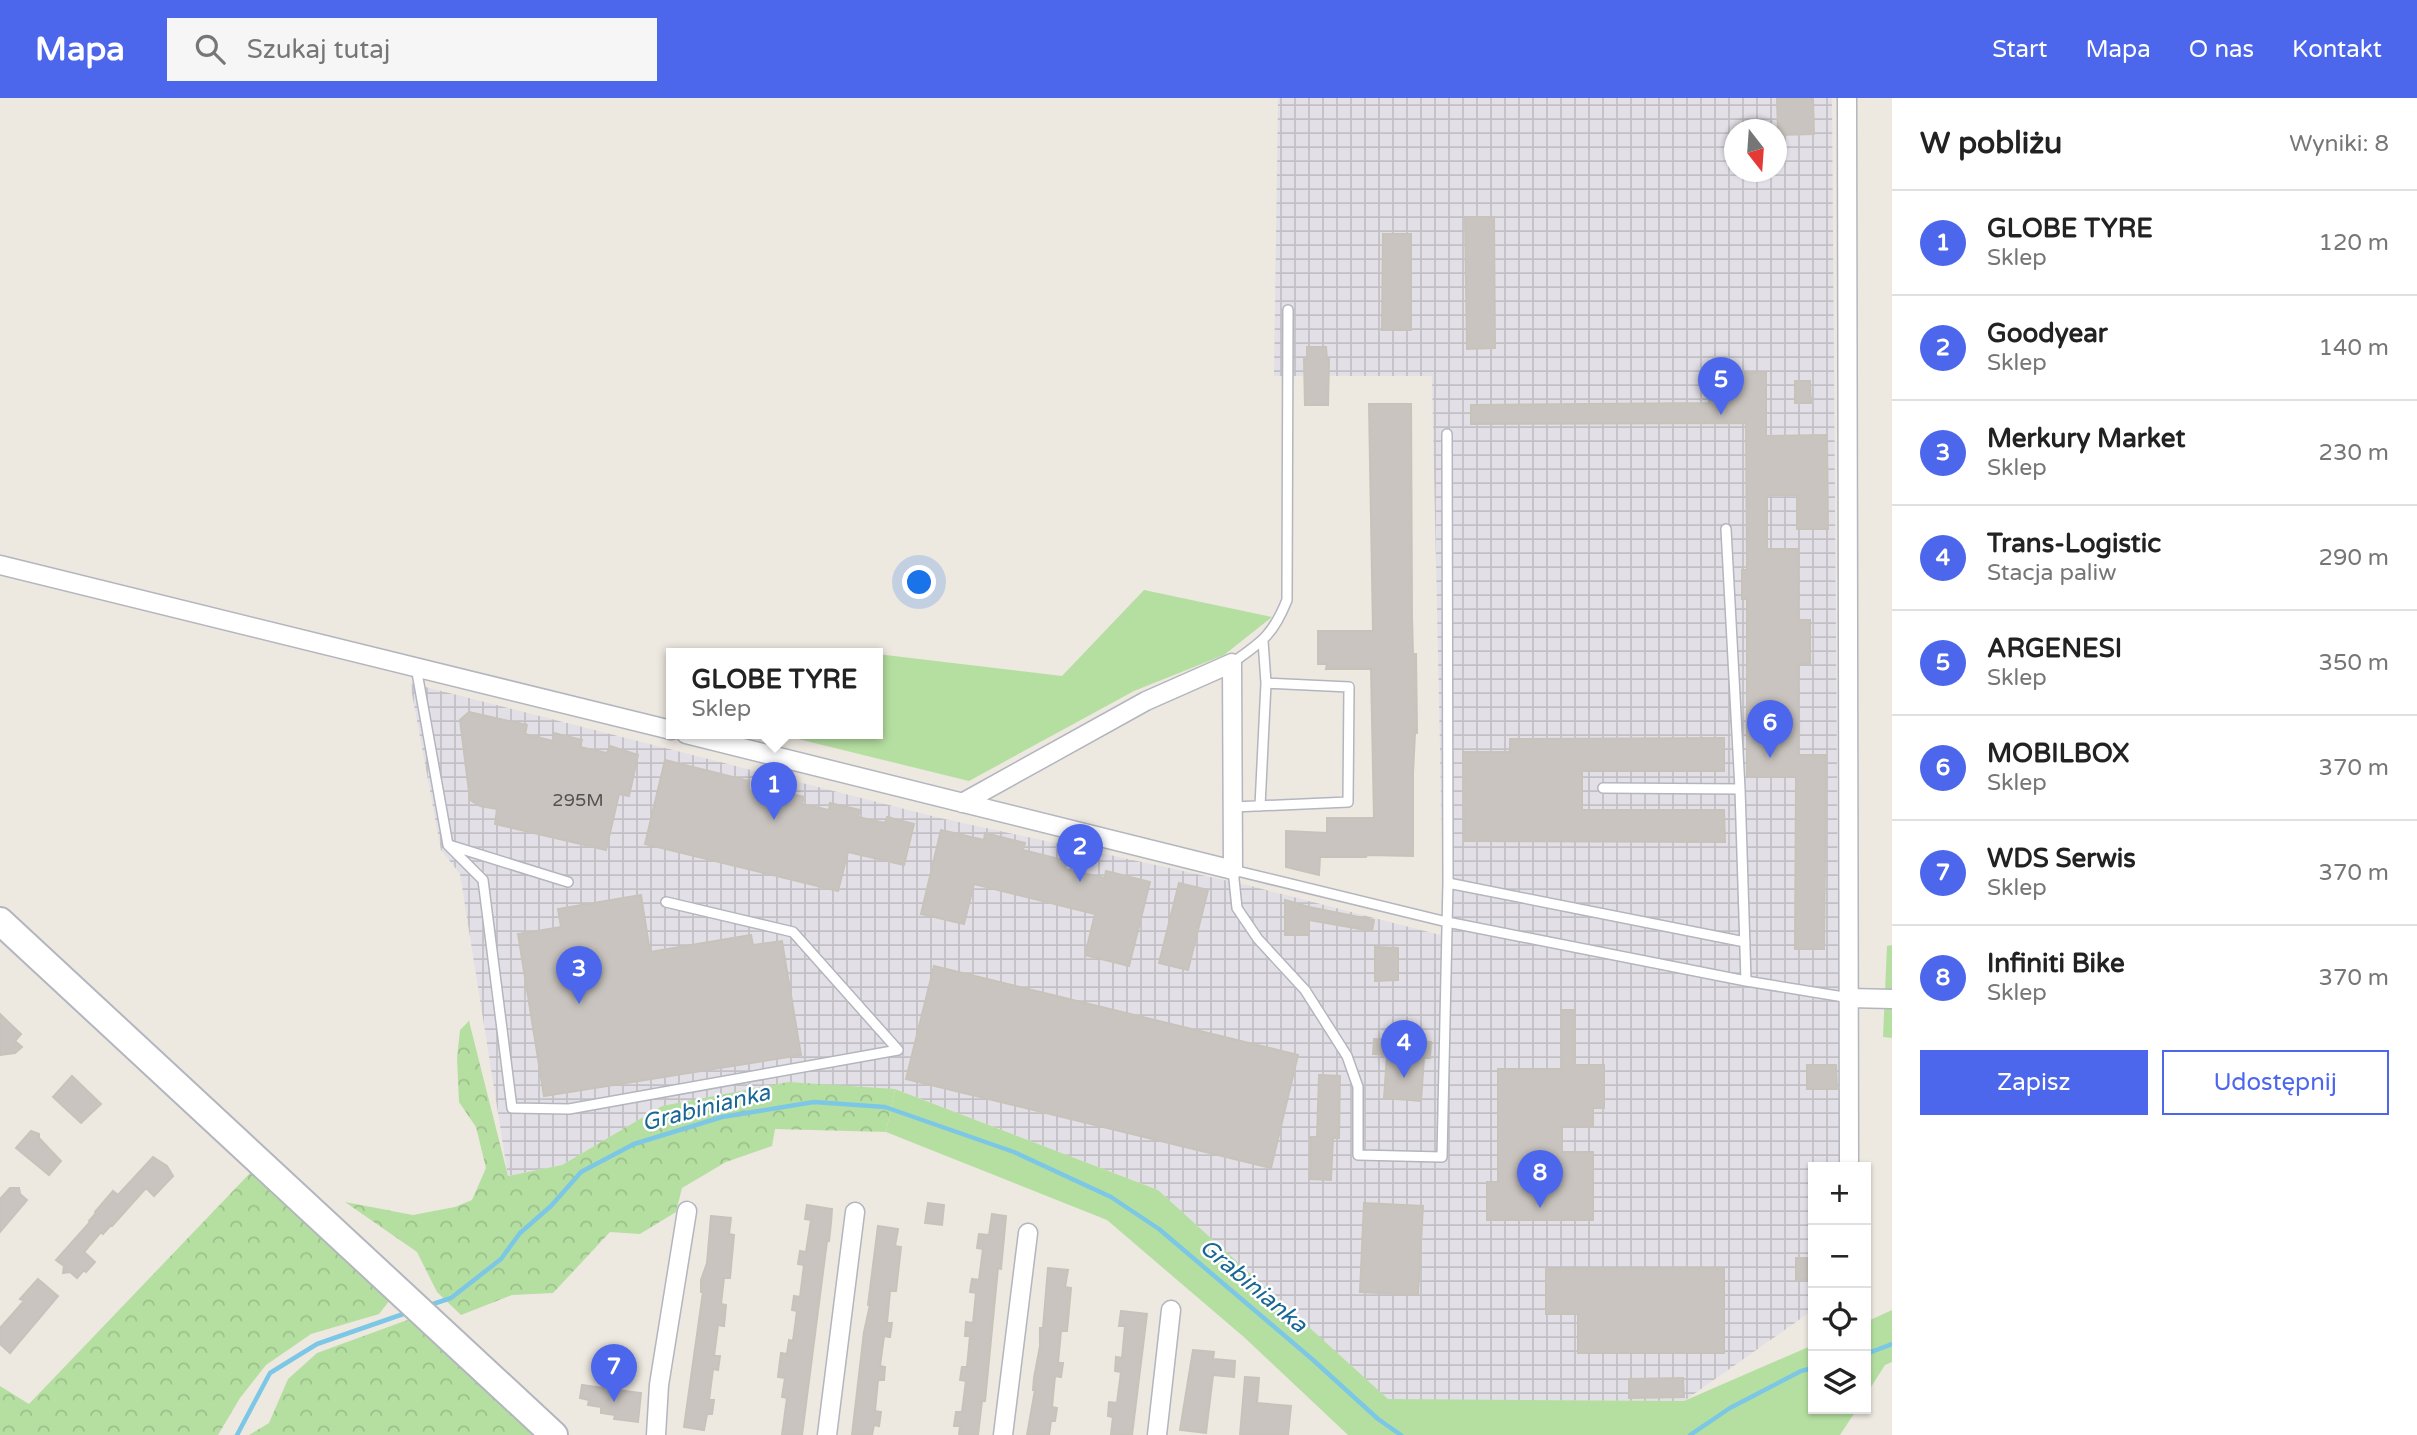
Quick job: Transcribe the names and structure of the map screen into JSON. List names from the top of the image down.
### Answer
{
  "water": ["Grabinianka"],
  "house_numbers": ["295M"],
  "north": "bottom",
  "page": {
    "header": "Mapa",
    "search": "Szukaj tutaj",
    "nav": [
      "Start",
      "Mapa",
      "O nas",
      "Kontakt"
    ],
    "heading": ["W pobliżu", "Wyniki: 8"],
    "list": [
      {
        "mark": "1",
        "name": "GLOBE TYRE",
        "note": "Sklep",
        "value": "120 m"
      },
      {
        "mark": "2",
        "name": "Goodyear",
        "note": "Sklep",
        "value": "140 m"
      },
      {
        "mark": "3",
        "name": "Merkury Market",
        "note": "Sklep",
        "value": "230 m"
      },
      {
        "mark": "4",
        "name": "Trans-Logistic",
        "note": "Stacja paliw",
        "value": "290 m"
      },
      {
        "mark": "5",
        "name": "ARGENESI",
        "note": "Sklep",
        "value": "350 m"
      },
      {
        "mark": "6",
        "name": "MOBILBOX",
        "note": "Sklep",
        "value": "370 m"
      },
      {
        "mark": "7",
        "name": "WDS Serwis",
        "note": "Sklep",
        "value": "370 m"
      },
      {
        "mark": "8",
        "name": "Infiniti Bike",
        "note": "Sklep",
        "value": "370 m"
      }
    ],
    "pins": [
      "5",
      "6",
      "1",
      "2",
      "3",
      "4",
      "8",
      "7"
    ],
    "popup": ["GLOBE TYRE", "Sklep"],
    "buttons": ["Zapisz", "Udostępnij"],
    "map_buttons": ["+", "−"]
  }
}
